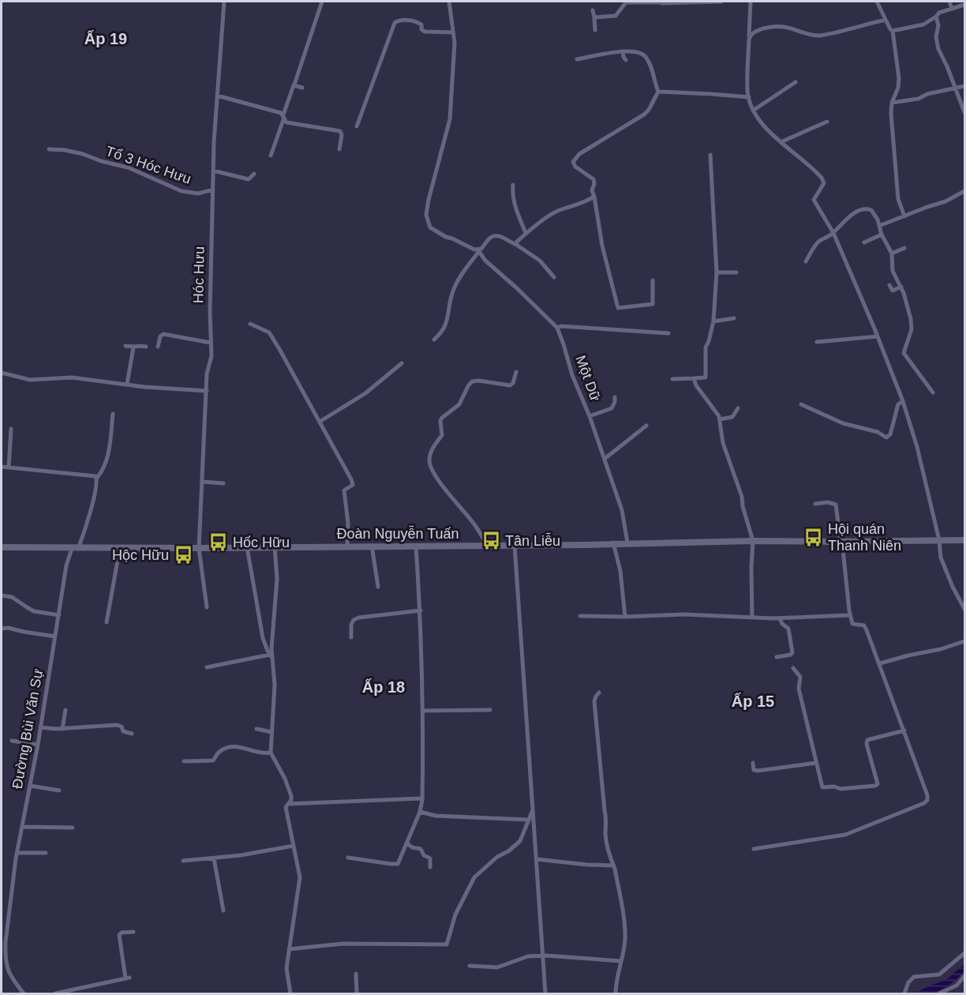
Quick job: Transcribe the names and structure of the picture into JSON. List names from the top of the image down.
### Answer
{
  "streets": {
    "main road": ["Đoàn Nguyễn Tuấn"],
    "street": [
      "Tổ 3 Hóc Hưu",
      "Hóc Hưu",
      "Một Dữ",
      "Đường Bùi Văn Sự"
    ]
  },
  "crossings": [
    ["Tổ 3 Hóc Hưu", "Hóc Hưu"],
    ["Hóc Hưu", "Đoàn Nguyễn Tuấn"],
    ["Một Dữ", "Đoàn Nguyễn Tuấn"],
    ["Đoàn Nguyễn Tuấn", "Đường Bùi Văn Sự"]
  ],
  "districts": ["Ấp 19", "Ấp 18", "Ấp 15"],
  "places": {
    "bus stop": [
      "Hội quán Thanh Niên",
      "Tân Liễu",
      "Hốc Hữu",
      "Hộc Hữu"
    ]
  }
}
